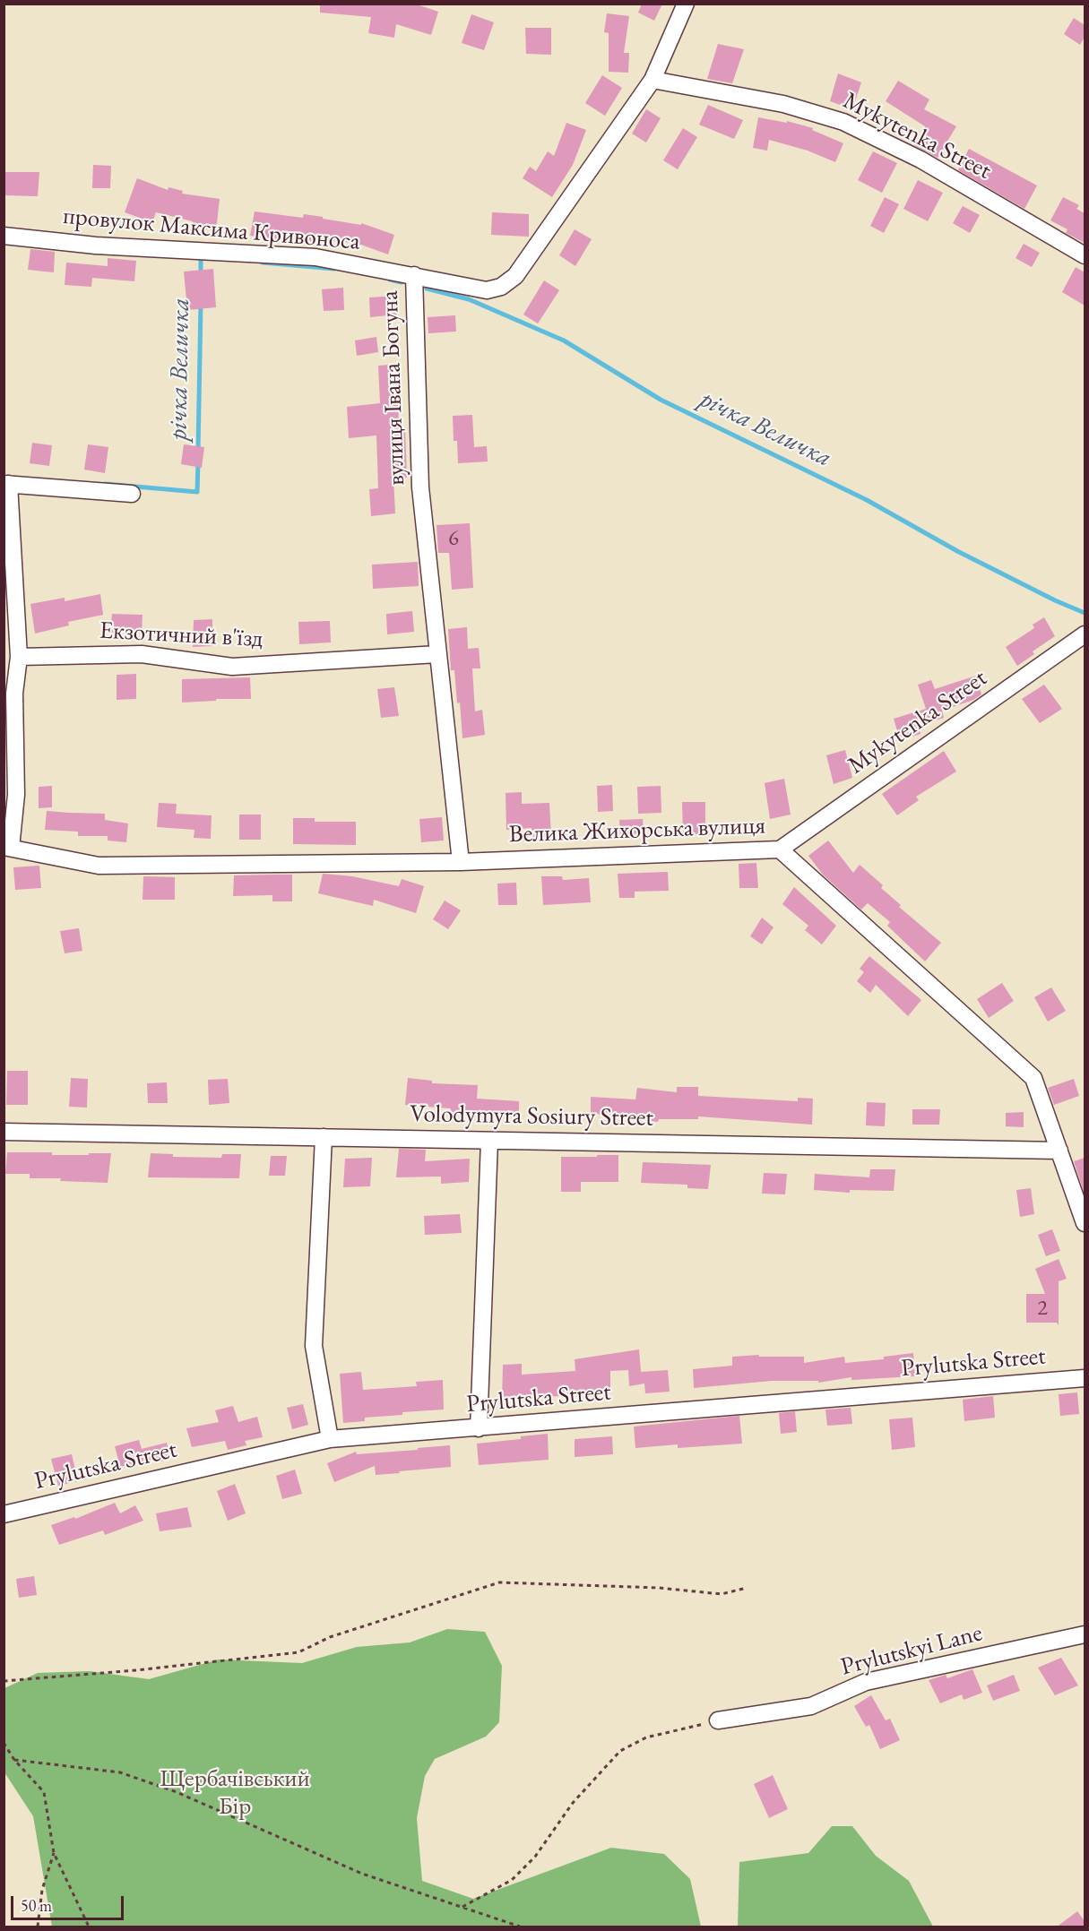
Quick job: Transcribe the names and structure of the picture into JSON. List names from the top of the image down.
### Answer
{
  "streets": {
    "street": [
      "Mykytenka Street",
      "провулок Максима Кривоноса",
      "вулиця Івана Богуна",
      "Екзотичний в'їзд",
      "Велика Жихорська вулиця",
      "Volodymyra Sosiury Street",
      "Prylutska Street",
      "Prylutskyi Lane"
    ]
  },
  "crossings": [
    ["Mykytenka Street", "вулиця Івана Богуна"],
    ["Mykytenka Street", "Велика Жихорська вулиця"],
    ["провулок Максима Кривоноса", "вулиця Івана Богуна"],
    ["вулиця Івана Богуна", "Екзотичний в'їзд"],
    ["вулиця Івана Богуна", "Велика Жихорська вулиця"],
    ["Велика Жихорська вулиця", "Volodymyra Sosiury Street"]
  ],
  "water": ["річка Величка"],
  "parks": ["Щербачівський Бір"],
  "house_numbers": ["6", "2"],
  "scale_bar": "50 m"
}
